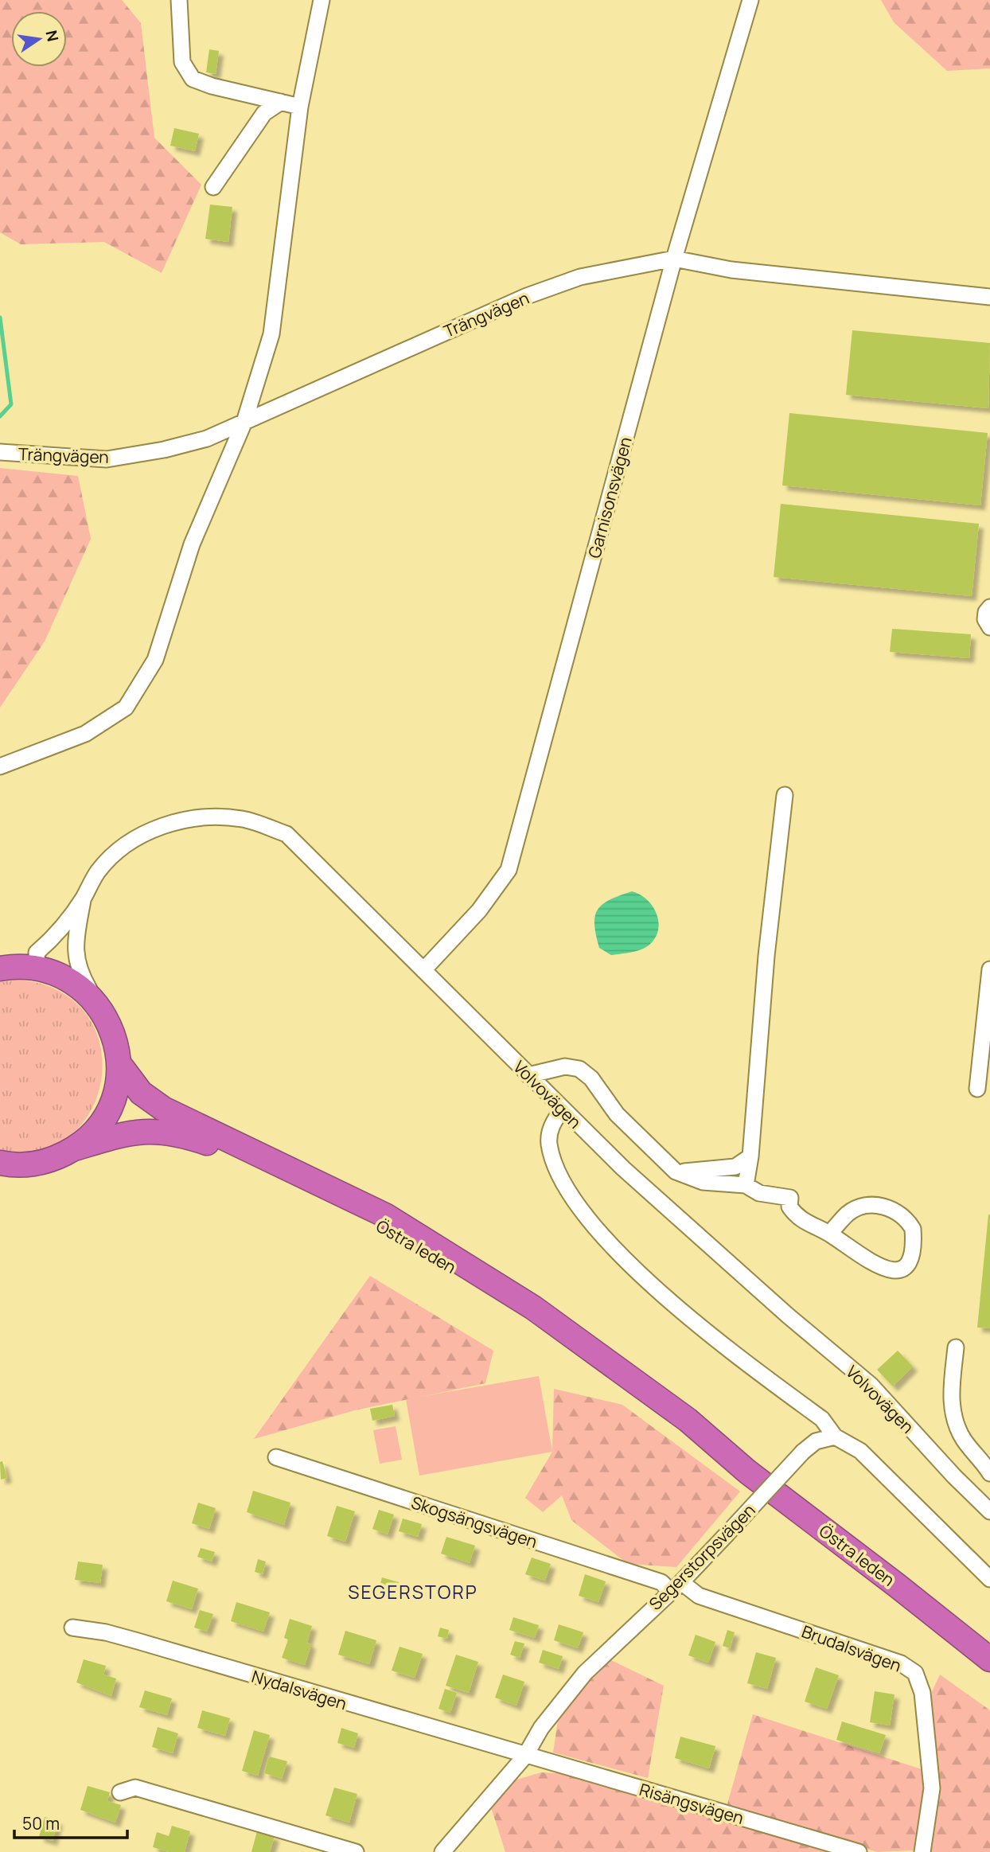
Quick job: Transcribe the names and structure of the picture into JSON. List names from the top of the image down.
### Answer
{
  "streets": {
    "highway": ["Östra leden"],
    "street": [
      "Trängvägen",
      "Garnisonsvägen",
      "Volvovägen",
      "Skogsängsvägen",
      "Segerstorpsvägen",
      "Brudalsvägen",
      "Nydalsvägen",
      "Risängsvägen"
    ]
  },
  "crossings": [
    ["Trängvägen", "Garnisonsvägen"],
    ["Garnisonsvägen", "Volvovägen"],
    ["Skogsängsvägen", "Segerstorpsvägen"],
    ["Skogsängsvägen", "Brudalsvägen"],
    ["Segerstorpsvägen", "Brudalsvägen"],
    ["Segerstorpsvägen", "Nydalsvägen"],
    ["Segerstorpsvägen", "Risängsvägen"],
    ["Nydalsvägen", "Risängsvägen"]
  ],
  "districts": ["SEGERSTORP"],
  "scale_bar": "50 m",
  "north": "right"
}
